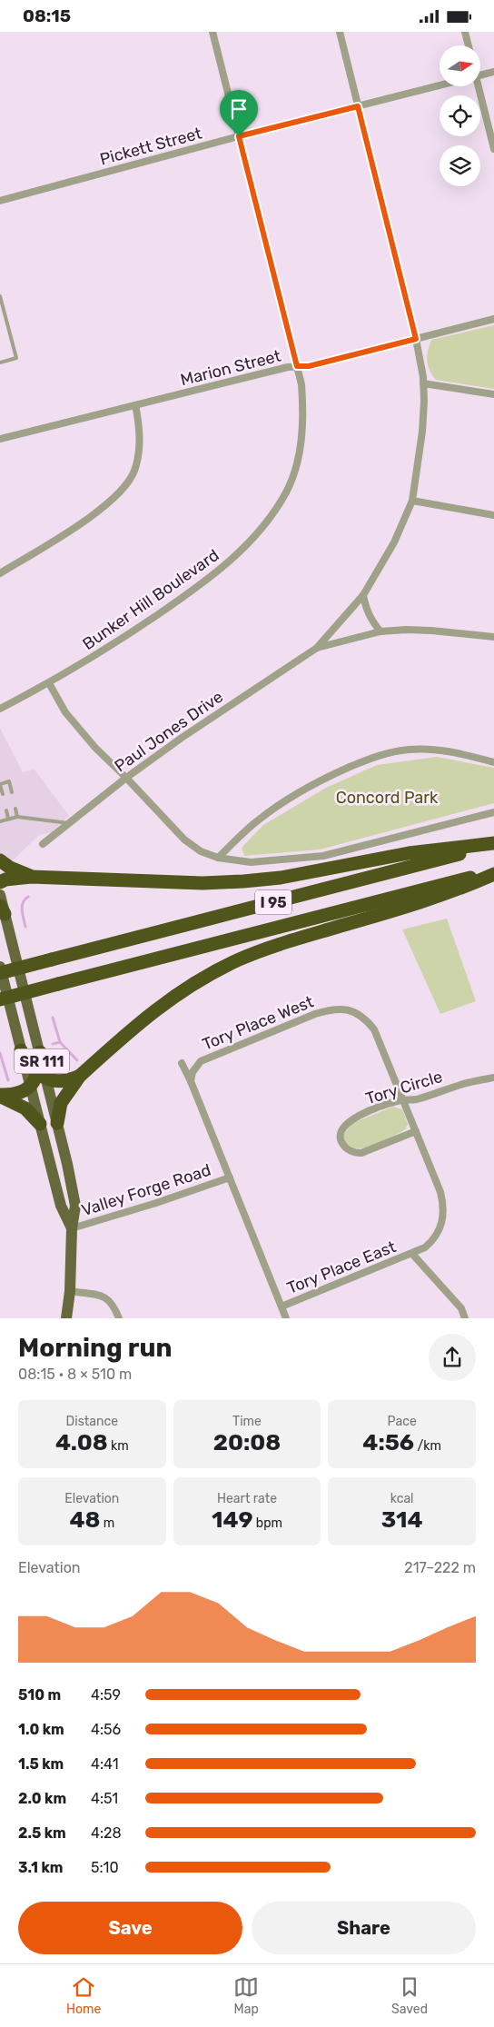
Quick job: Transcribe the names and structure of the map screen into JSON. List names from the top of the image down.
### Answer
{
  "streets": {
    "highway": ["I 95"],
    "main road": ["SR 111"],
    "street": [
      "Pickett Street",
      "Marion Street",
      "Bunker Hill Boulevard",
      "Paul Jones Drive",
      "Tory Place West",
      "Tory Circle",
      "Valley Forge Road",
      "Tory Place East"
    ]
  },
  "crossings": [
    ["Pickett Street", "Bunker Hill Boulevard"],
    ["Pickett Street", "Paul Jones Drive"],
    ["Marion Street", "Bunker Hill Boulevard"],
    ["Marion Street", "Paul Jones Drive"],
    ["Tory Place West", "Tory Circle"],
    ["Tory Place West", "Valley Forge Road"],
    ["Tory Place West", "Tory Place East"],
    ["SR 111", "Valley Forge Road"],
    ["Tory Circle", "Tory Place East"],
    ["Valley Forge Road", "Tory Place East"]
  ],
  "parks": ["Concord Park"],
  "north": "right",
  "page": {
    "status": "08:15",
    "heading": ["Morning run", "08:15 · 8 × 510 m"],
    "stats": [
      ["Distance", "4.08 km"],
      ["Time", "20:08"],
      ["Pace", "4:56 /km"],
      ["Elevation", "48 m"],
      ["Heart rate", "149 bpm"],
      ["kcal", "314"]
    ],
    "chart": ["Elevation", "217–222 m"],
    "list": [
      {
        "name": "510 m",
        "note": "4:59"
      },
      {
        "name": "1.0 km",
        "note": "4:56"
      },
      {
        "name": "1.5 km",
        "note": "4:41"
      },
      {
        "name": "2.0 km",
        "note": "4:51"
      },
      {
        "name": "2.5 km",
        "note": "4:28"
      },
      {
        "name": "3.1 km",
        "note": "5:10"
      }
    ],
    "buttons": ["Save", "Share"],
    "tabs": ["Home", "Map", "Saved"]
  }
}
